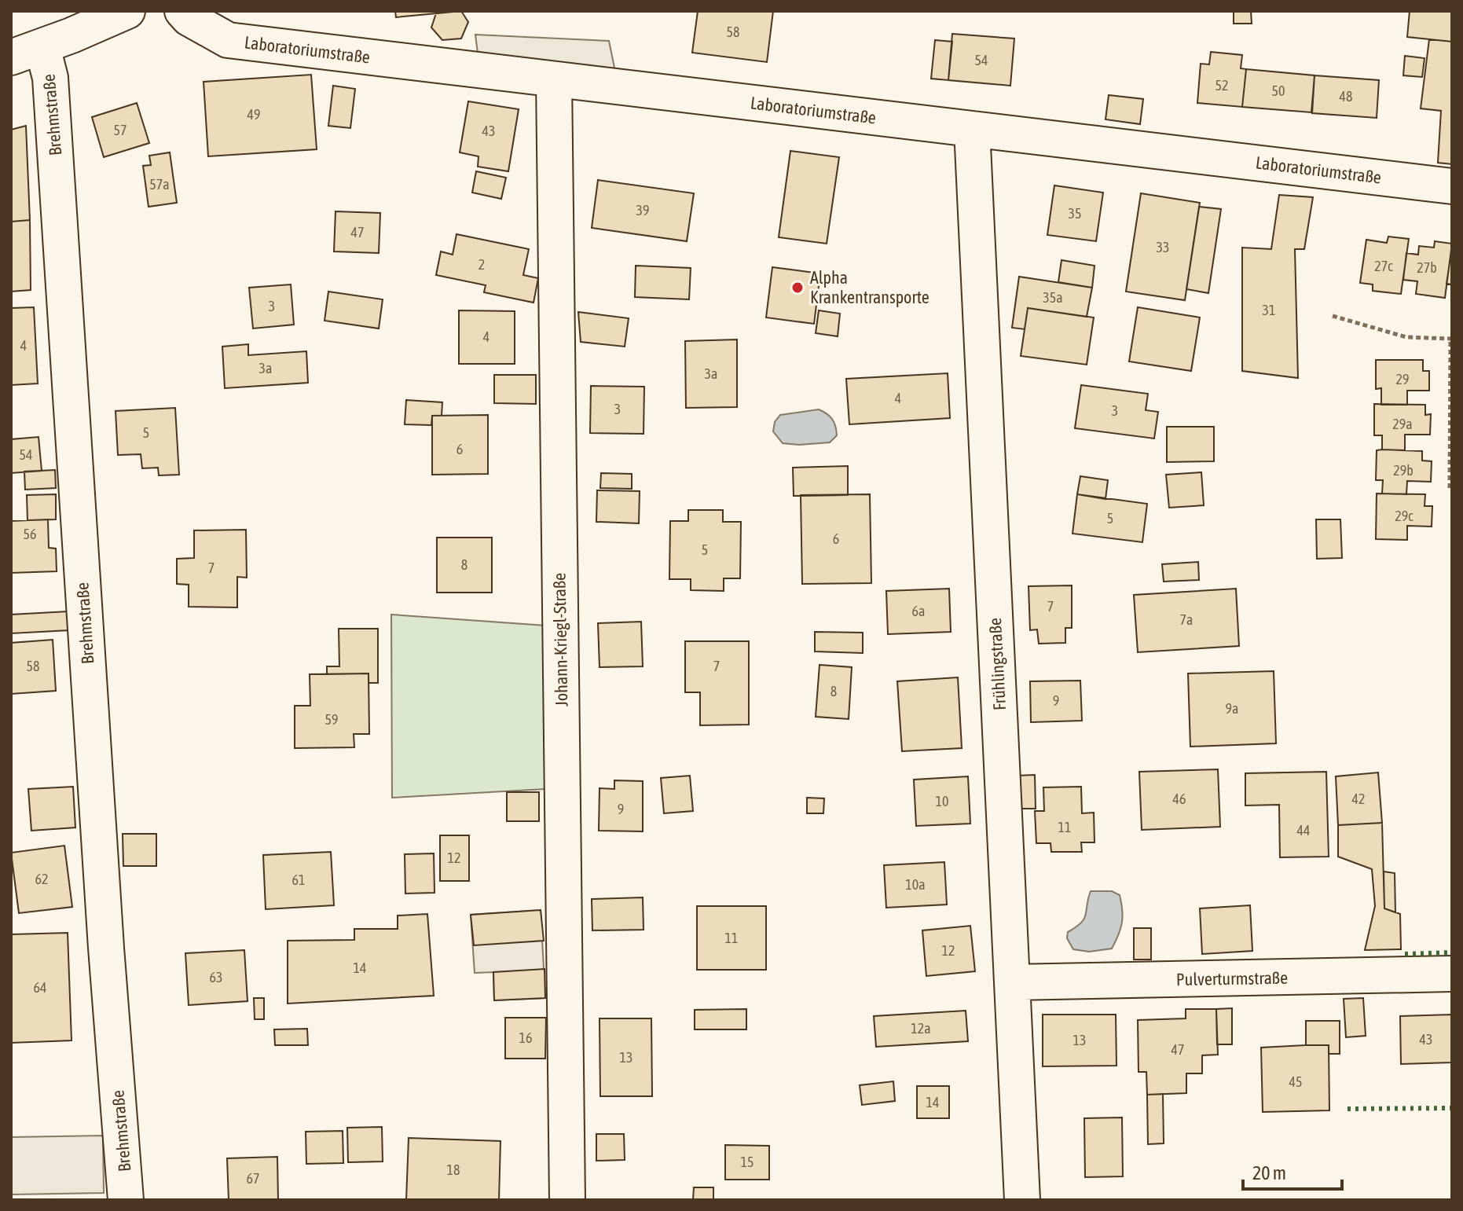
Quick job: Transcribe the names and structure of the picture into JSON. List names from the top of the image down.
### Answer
{
  "streets": {
    "street": [
      "Laboratoriumstraße",
      "Brehmstraße",
      "Johann-Kriegl-Straße",
      "Frühlingstraße",
      "Pulverturmstraße"
    ]
  },
  "crossings": [
    ["Laboratoriumstraße", "Johann-Kriegl-Straße"],
    ["Laboratoriumstraße", "Frühlingstraße"],
    ["Frühlingstraße", "Pulverturmstraße"]
  ],
  "places": ["Alpha Krankentransporte"],
  "house_numbers": [
    "58",
    "54",
    "52",
    "50",
    "48",
    "49",
    "57",
    "43",
    "57a",
    "39",
    "35",
    "47",
    "33",
    "2",
    "27c",
    "27b",
    "35a",
    "3",
    "31",
    "4",
    "4",
    "3a",
    "3a",
    "29",
    "4",
    "3",
    "3",
    "29a",
    "5",
    "6",
    "54",
    "29b",
    "29c",
    "5",
    "56",
    "6",
    "5",
    "8",
    "7",
    "7",
    "6a",
    "7a",
    "58",
    "7",
    "8",
    "9",
    "9a",
    "59",
    "46",
    "42",
    "10",
    "9",
    "11",
    "44",
    "12",
    "62",
    "61",
    "10a",
    "11",
    "12",
    "14",
    "63",
    "64",
    "12a",
    "16",
    "43",
    "13",
    "47",
    "13",
    "45",
    "14",
    "15",
    "18",
    "67"
  ],
  "scale_bar": "20 m"
}
